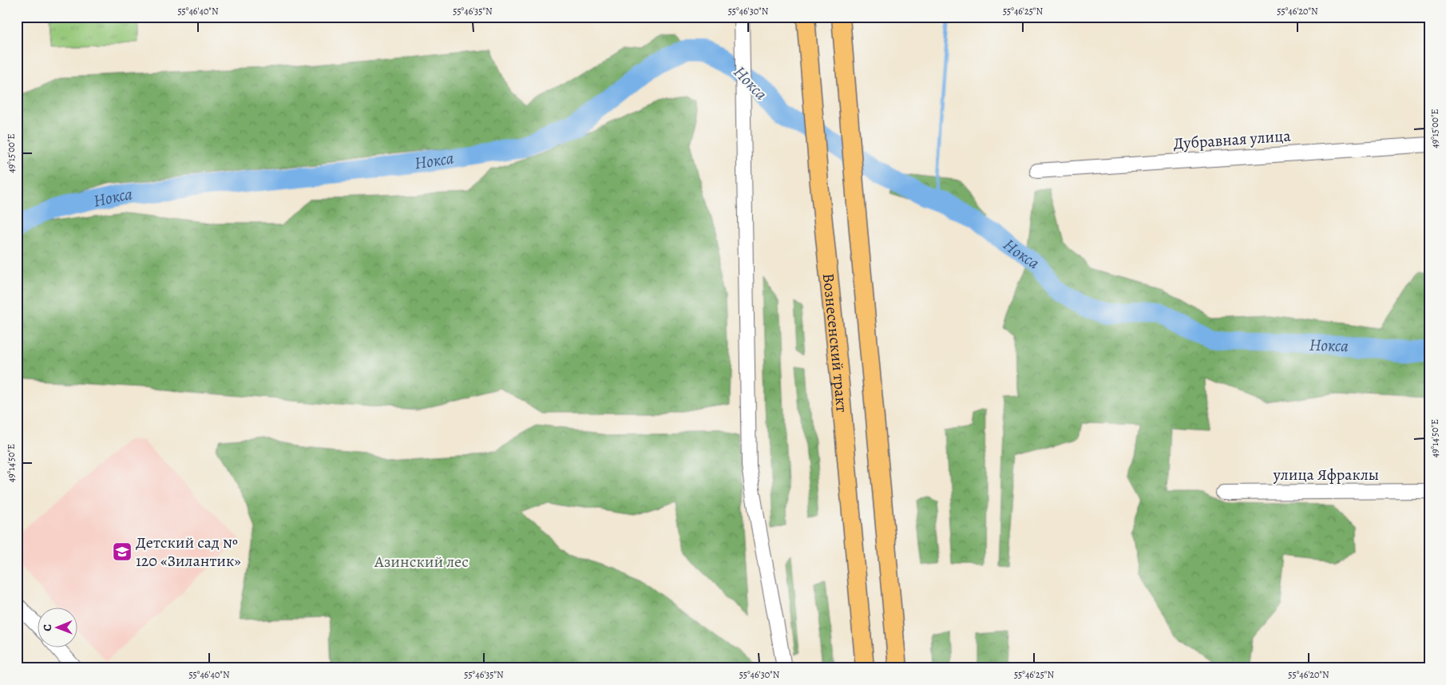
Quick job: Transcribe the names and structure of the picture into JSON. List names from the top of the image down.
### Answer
{
  "streets": {
    "main road": ["Вознесенский тракт"],
    "street": ["Дубравная улица", "улица Яфраклы"]
  },
  "water": ["Нокса"],
  "parks": ["Азинский лес"],
  "places": {
    "school or university": ["Детский сад № 120 «Зилантик»"]
  },
  "north": "left",
  "coordinates": [
    "55°46'40\"N",
    "55°46'35\"N",
    "55°46'30\"N",
    "55°46'25\"N",
    "55°46'20\"N",
    "49°15'00\"E",
    "49°14'50\"E"
  ]
}
